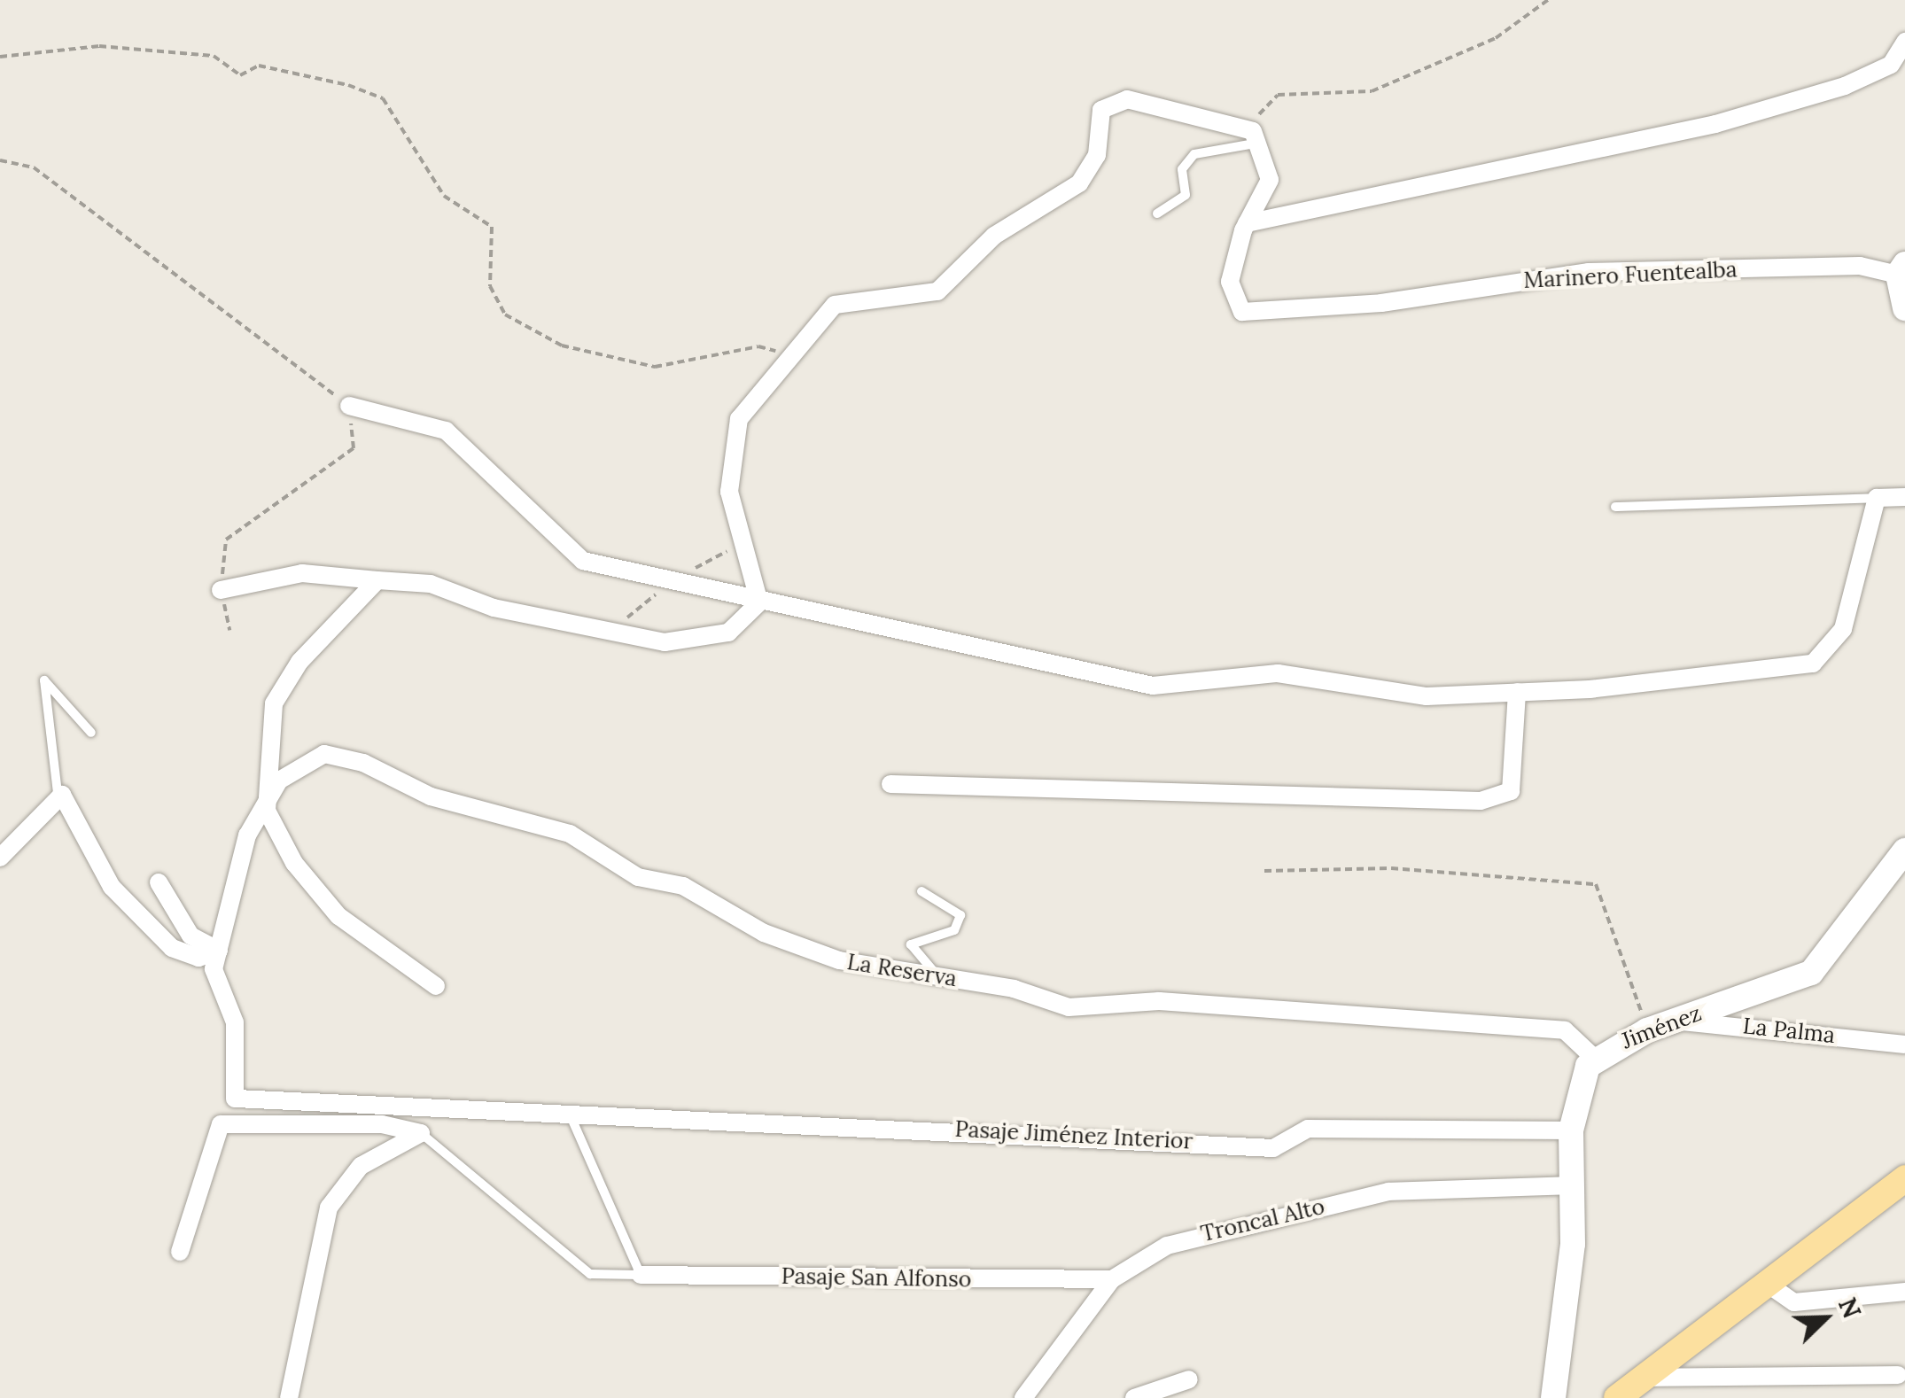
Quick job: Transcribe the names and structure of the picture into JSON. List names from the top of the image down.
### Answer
{
  "streets": {
    "street": [
      "Marinero Fuentealba",
      "La Reserva",
      "Jiménez",
      "La Palma",
      "Pasaje Jiménez Interior",
      "Troncal Alto",
      "Pasaje San Alfonso"
    ]
  },
  "crossings": [
    ["La Reserva", "Jiménez"],
    ["La Reserva", "Pasaje Jiménez Interior"],
    ["Jiménez", "La Palma"],
    ["Jiménez", "Pasaje Jiménez Interior"],
    ["Jiménez", "Troncal Alto"],
    ["Troncal Alto", "Pasaje San Alfonso"]
  ],
  "north": "top right"
}
